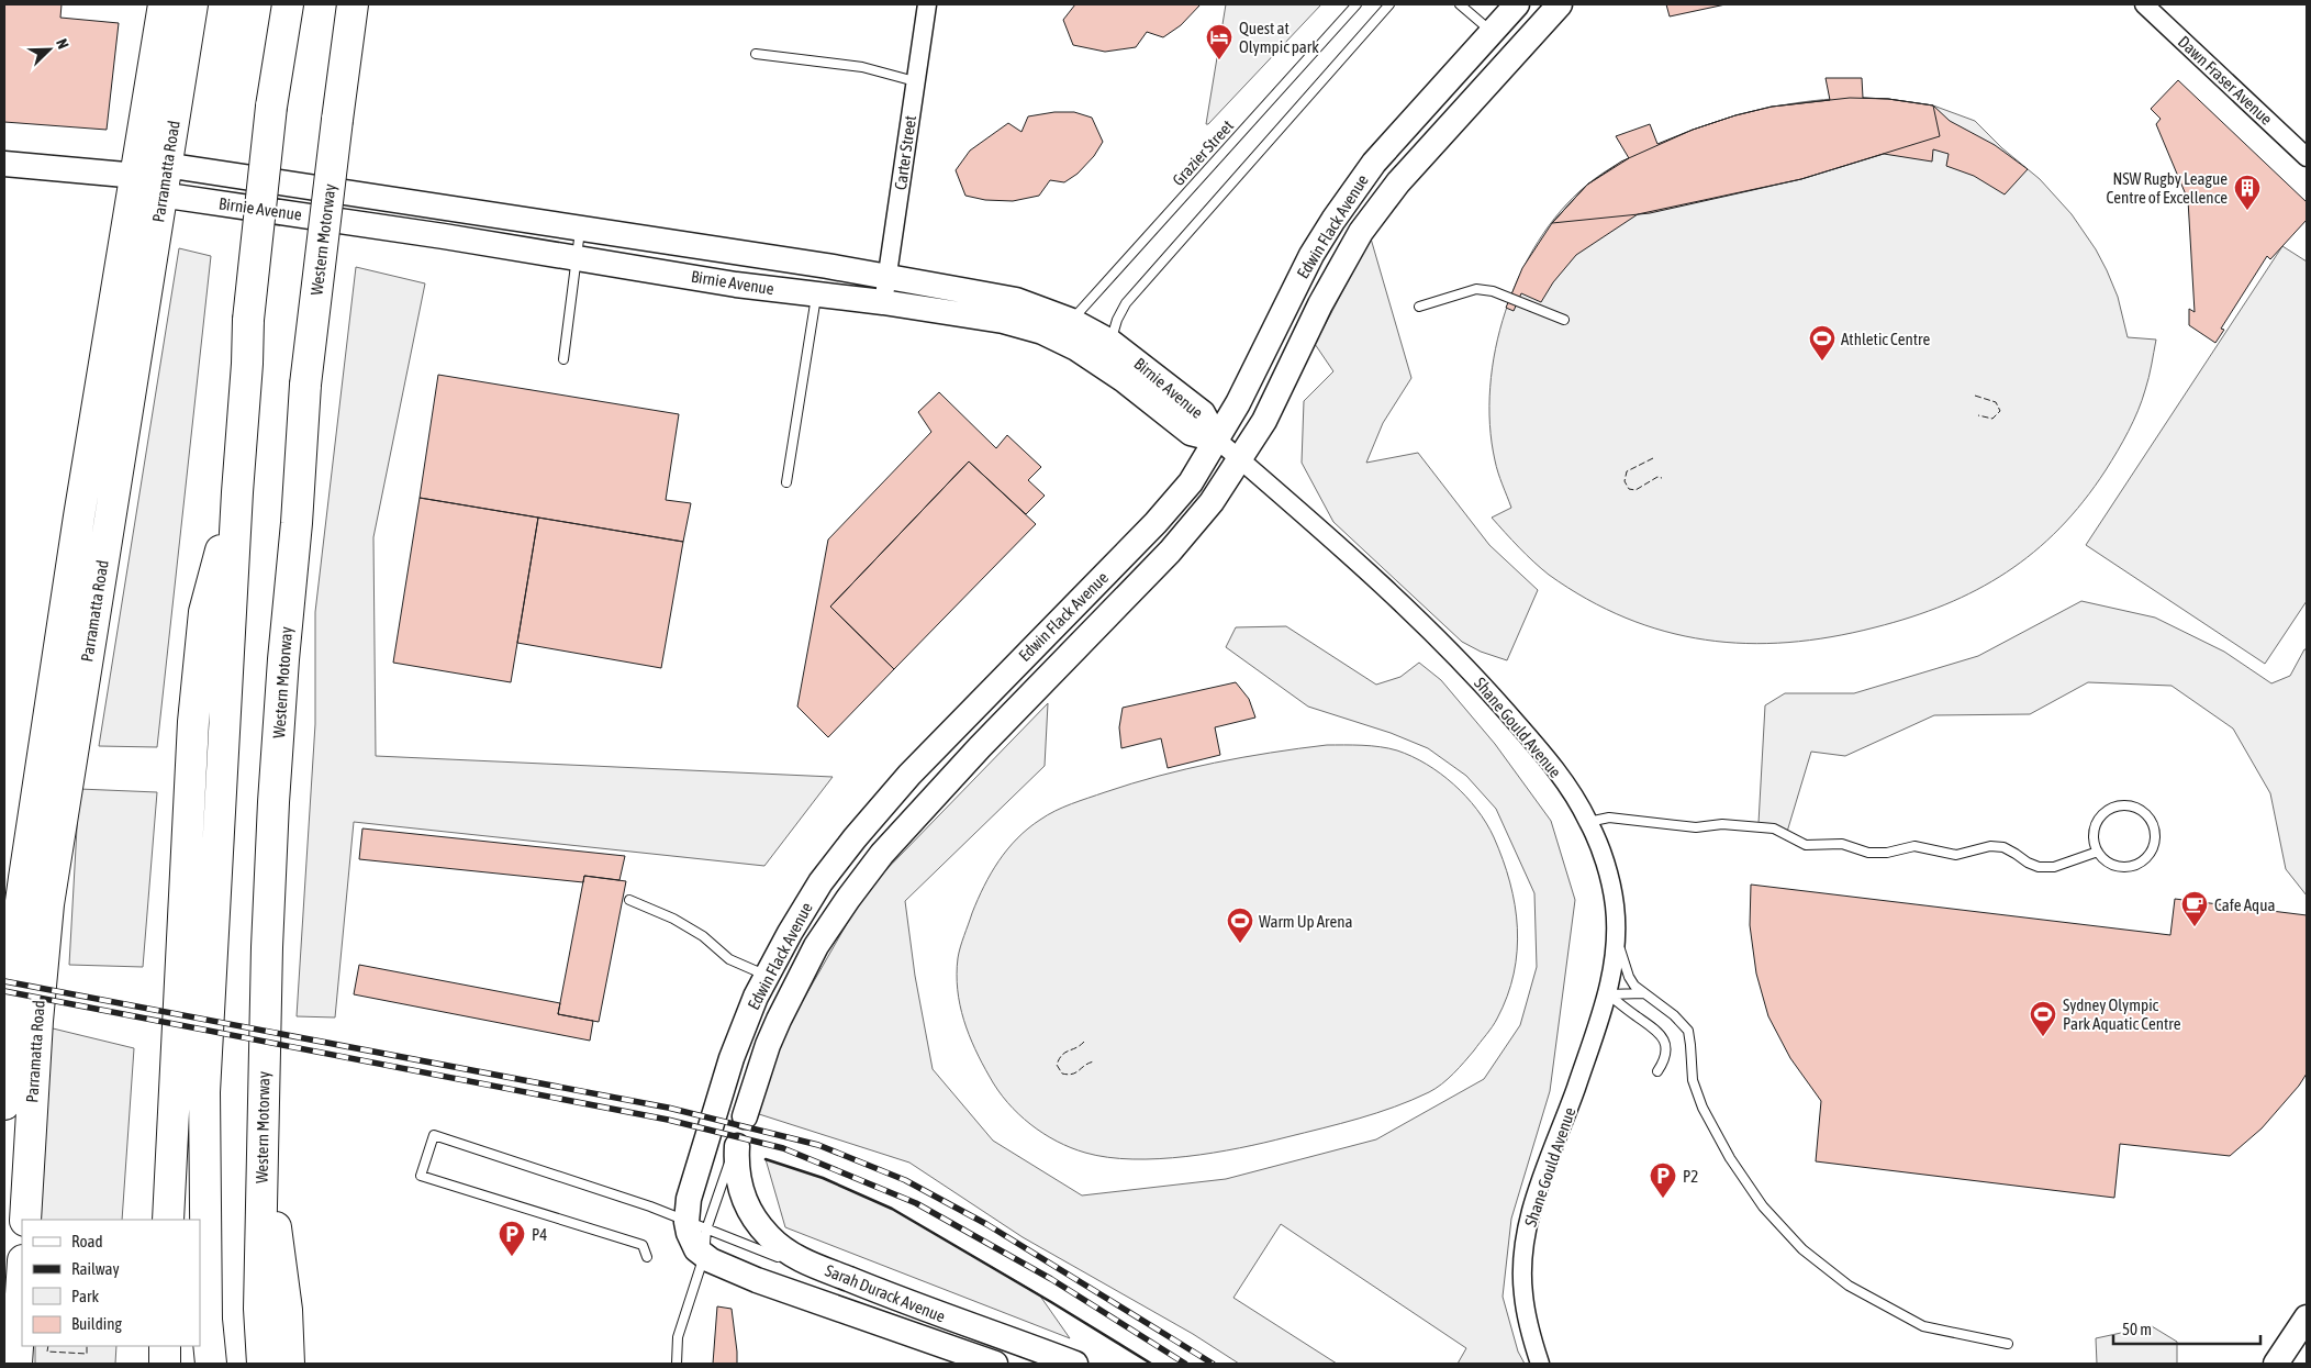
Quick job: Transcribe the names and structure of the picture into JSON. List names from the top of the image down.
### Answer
{
  "streets": {
    "highway": ["Parramatta Road", "Western Motorway"],
    "street": [
      "Dawn Fraser Avenue",
      "Carter Street",
      "Birnie Avenue",
      "Edwin Flack Avenue",
      "Shane Gould Avenue",
      "Sarah Durack Avenue"
    ],
    "lane": ["Grazier Street"]
  },
  "crossings": [
    ["Carter Street", "Birnie Avenue"],
    ["Grazier Street", "Birnie Avenue"],
    ["Parramatta Road", "Birnie Avenue"],
    ["Birnie Avenue", "Edwin Flack Avenue"],
    ["Birnie Avenue", "Shane Gould Avenue"],
    ["Edwin Flack Avenue", "Shane Gould Avenue"],
    ["Edwin Flack Avenue", "Sarah Durack Avenue"]
  ],
  "places": {
    "hotel": ["Quest at Olympic park"],
    "building": ["NSW Rugby League Centre of Excellence"],
    "sports": ["Athletic Centre", "Warm Up Arena", "Sydney Olympic Park Aquatic Centre"],
    "cafe": ["Cafe Aqua"],
    "parking": ["P2", "P4"]
  },
  "legend": [
    "Road",
    "Railway",
    "Park",
    "Building"
  ],
  "scale_bar": "50 m",
  "north": "top right"
}
